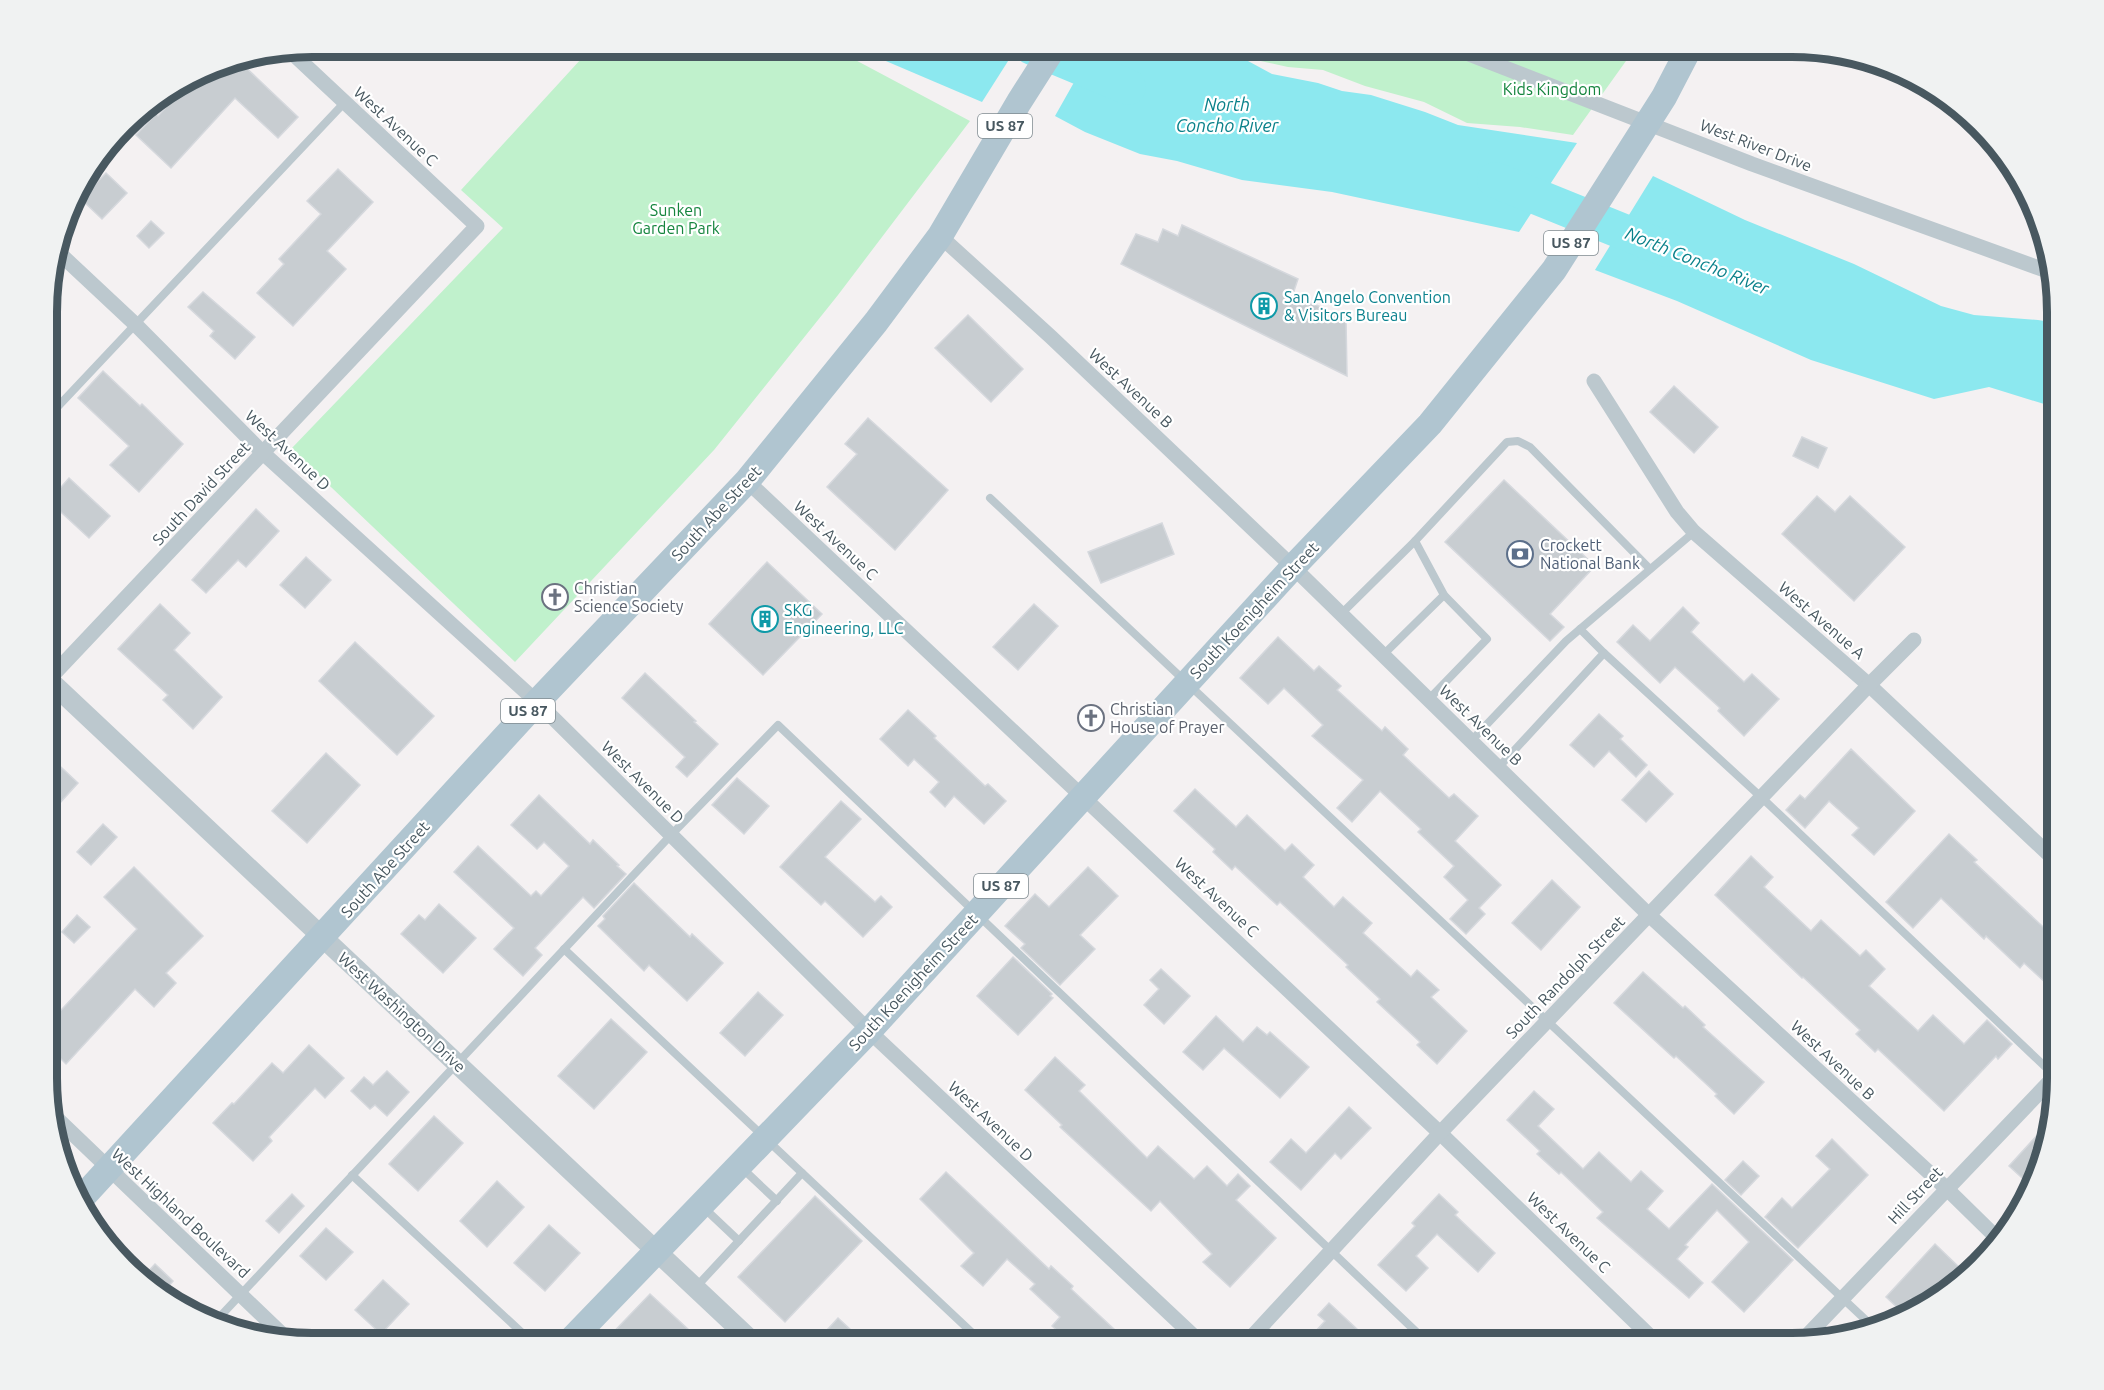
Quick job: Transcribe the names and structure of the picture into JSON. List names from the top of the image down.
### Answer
{
  "streets": {
    "main road": ["US 87", "South Abe Street", "South Koenigheim Street"],
    "street": [
      "West Avenue C",
      "West River Drive",
      "West Avenue B",
      "West Avenue D",
      "South David Street",
      "West Avenue A",
      "South Randolph Street",
      "West Washington Drive",
      "Hill Street",
      "West Highland Boulevard"
    ]
  },
  "crossings": [
    ["West Avenue C", "South David Street"],
    ["West Avenue C", "South Abe Street"],
    ["West Avenue C", "South Koenigheim Street"],
    ["West Avenue C", "South Randolph Street"],
    ["West Avenue B", "South Abe Street"],
    ["West Avenue B", "South Koenigheim Street"],
    ["West Avenue B", "South Randolph Street"],
    ["West Avenue B", "Hill Street"],
    ["West Avenue D", "South David Street"],
    ["West Avenue D", "South Abe Street"],
    ["West Avenue D", "South Koenigheim Street"],
    ["South Abe Street", "West Washington Drive"],
    ["South Abe Street", "West Highland Boulevard"],
    ["South Koenigheim Street", "West Washington Drive"],
    ["West Avenue A", "South Randolph Street"]
  ],
  "water": ["North Concho River"],
  "parks": ["Kids Kingdom", "Sunken Garden Park"],
  "places": {
    "building": ["San Angelo Convention & Visitors Bureau", "SKG Engineering, LLC"],
    "bank": ["Crockett National Bank"],
    "church": ["Christian Science Society", "Christian House of Prayer"]
  }
}
